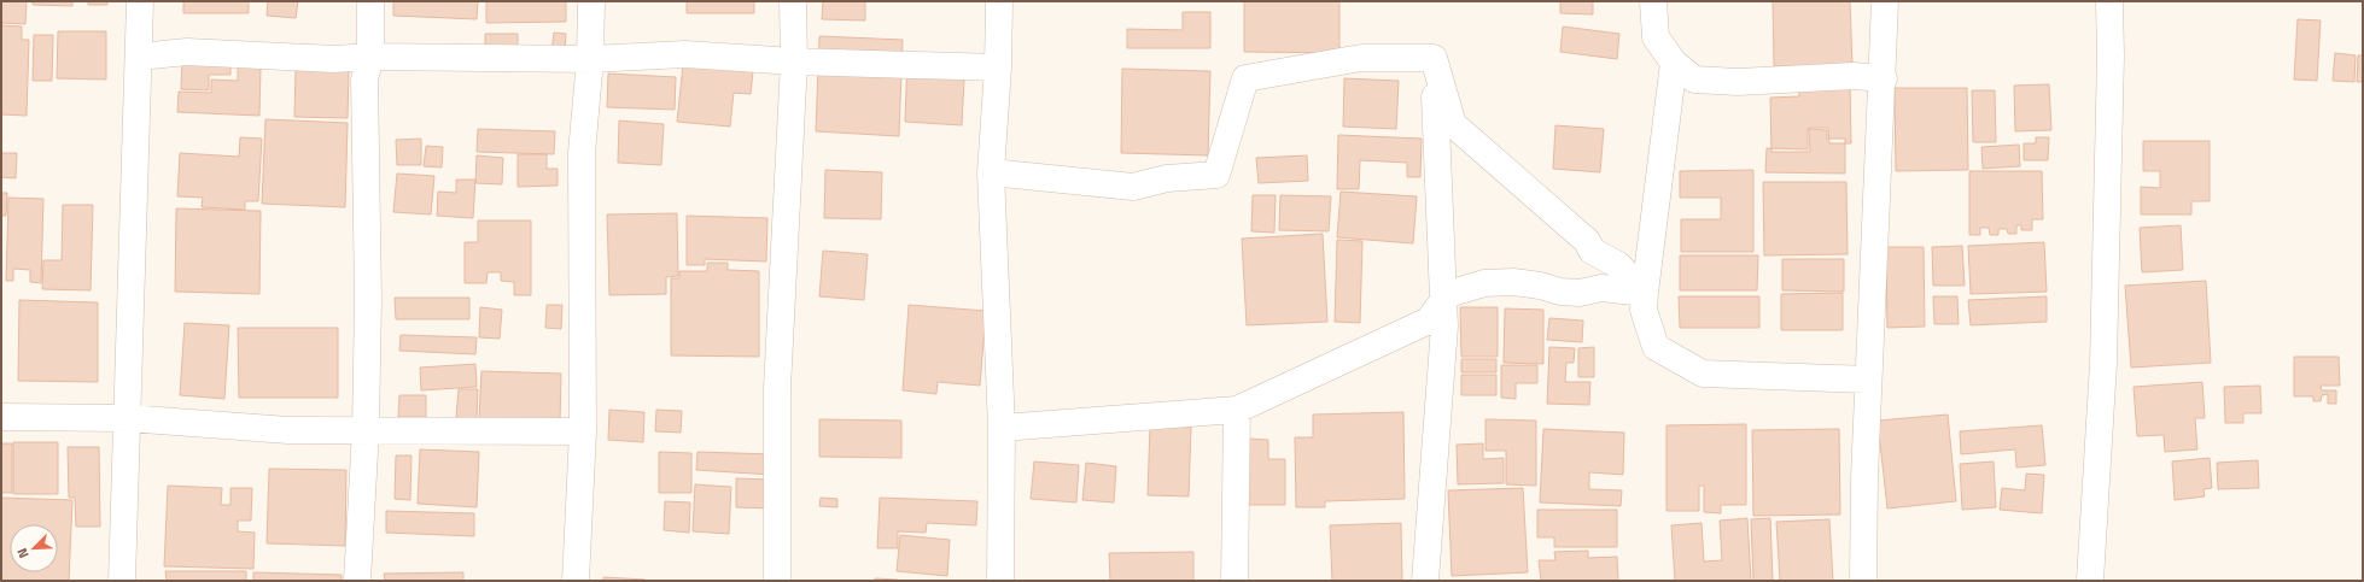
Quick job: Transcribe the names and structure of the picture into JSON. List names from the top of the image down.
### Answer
{
  "north": "bottom left"
}
